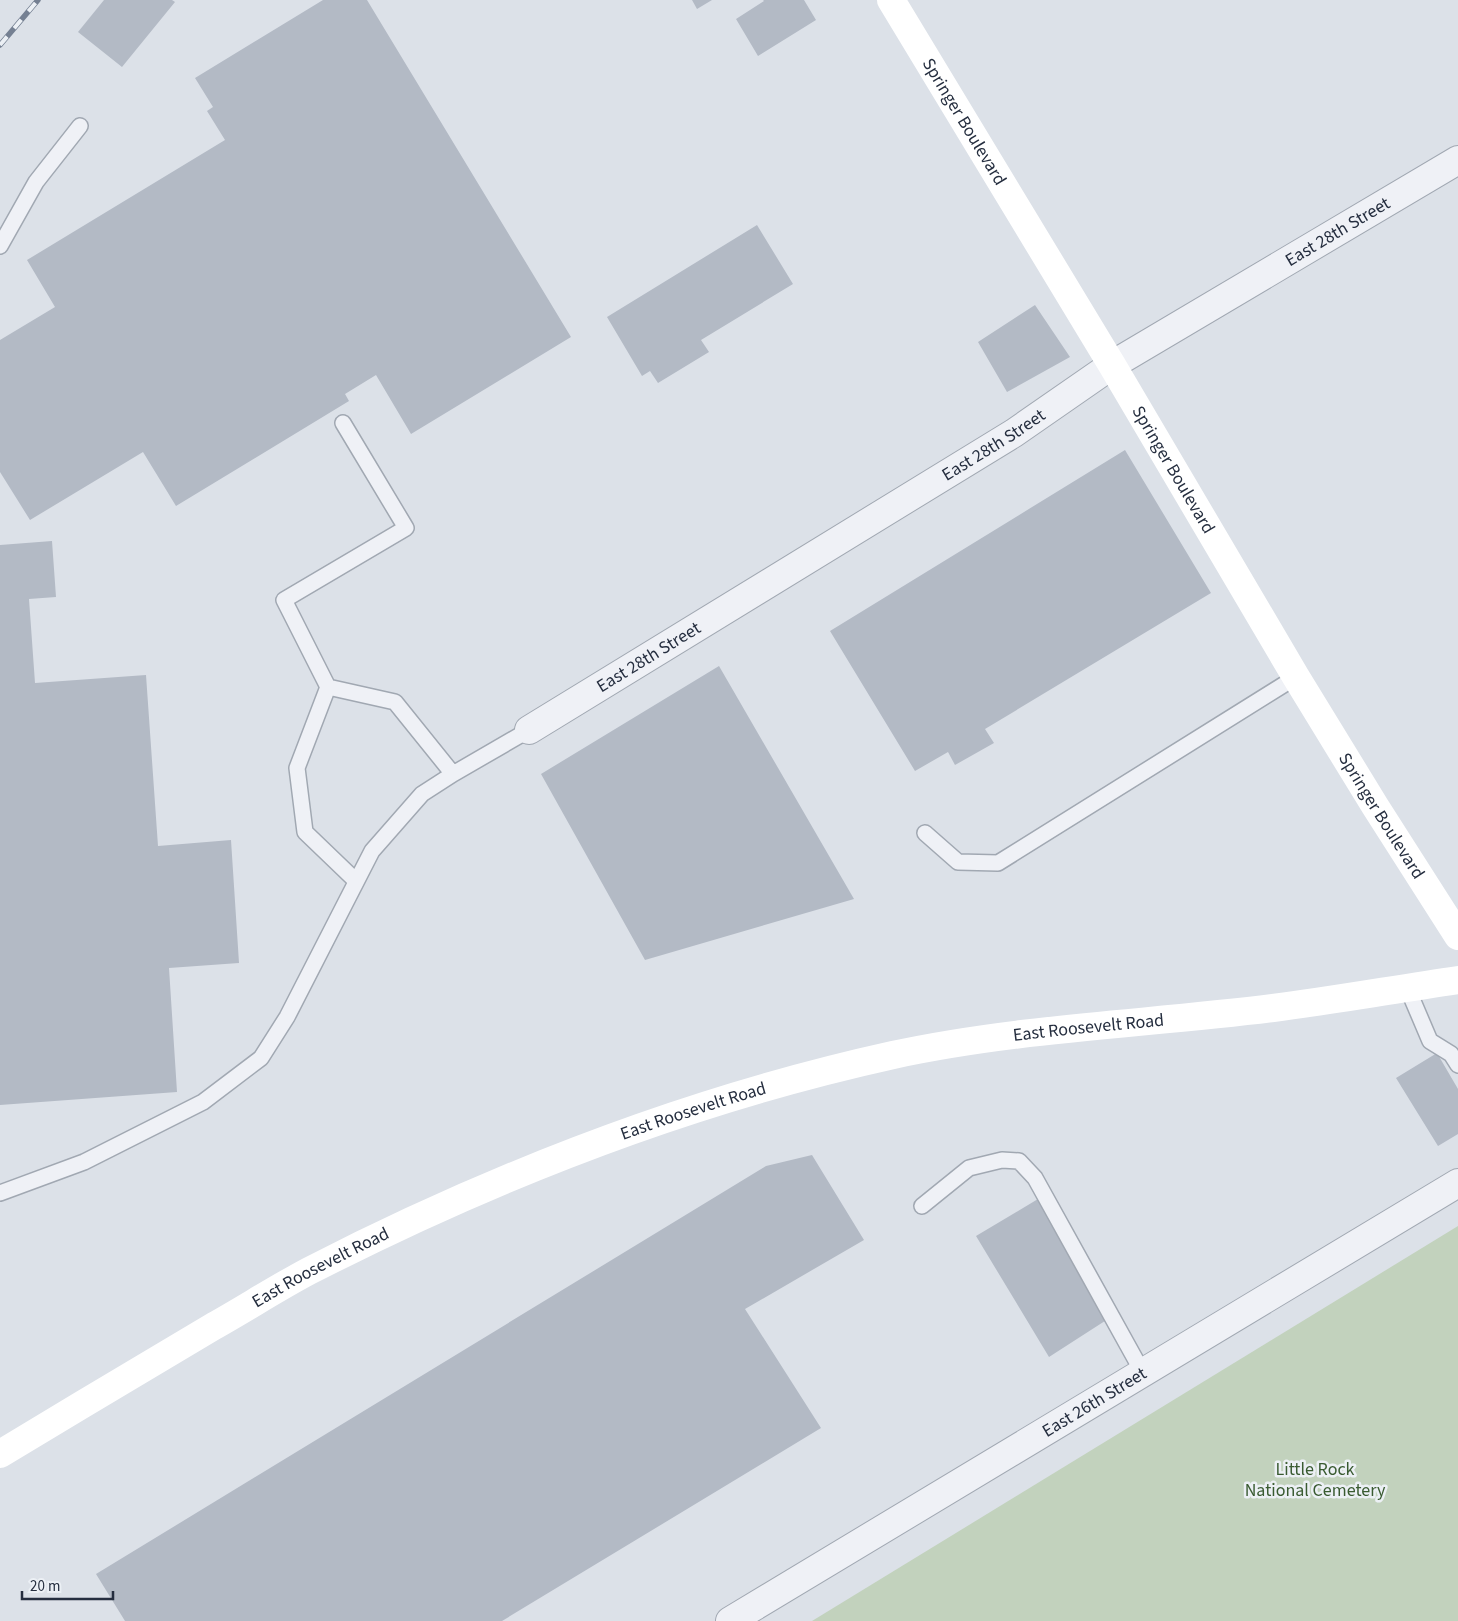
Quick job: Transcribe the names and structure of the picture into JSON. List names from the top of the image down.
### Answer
{
  "streets": {
    "main road": ["Springer Boulevard", "East Roosevelt Road"],
    "street": ["East 28th Street", "East 26th Street"]
  },
  "crossings": [
    ["Springer Boulevard", "East 28th Street"]
  ],
  "parks": ["Little Rock National Cemetery"],
  "scale_bar": "20 m"
}
